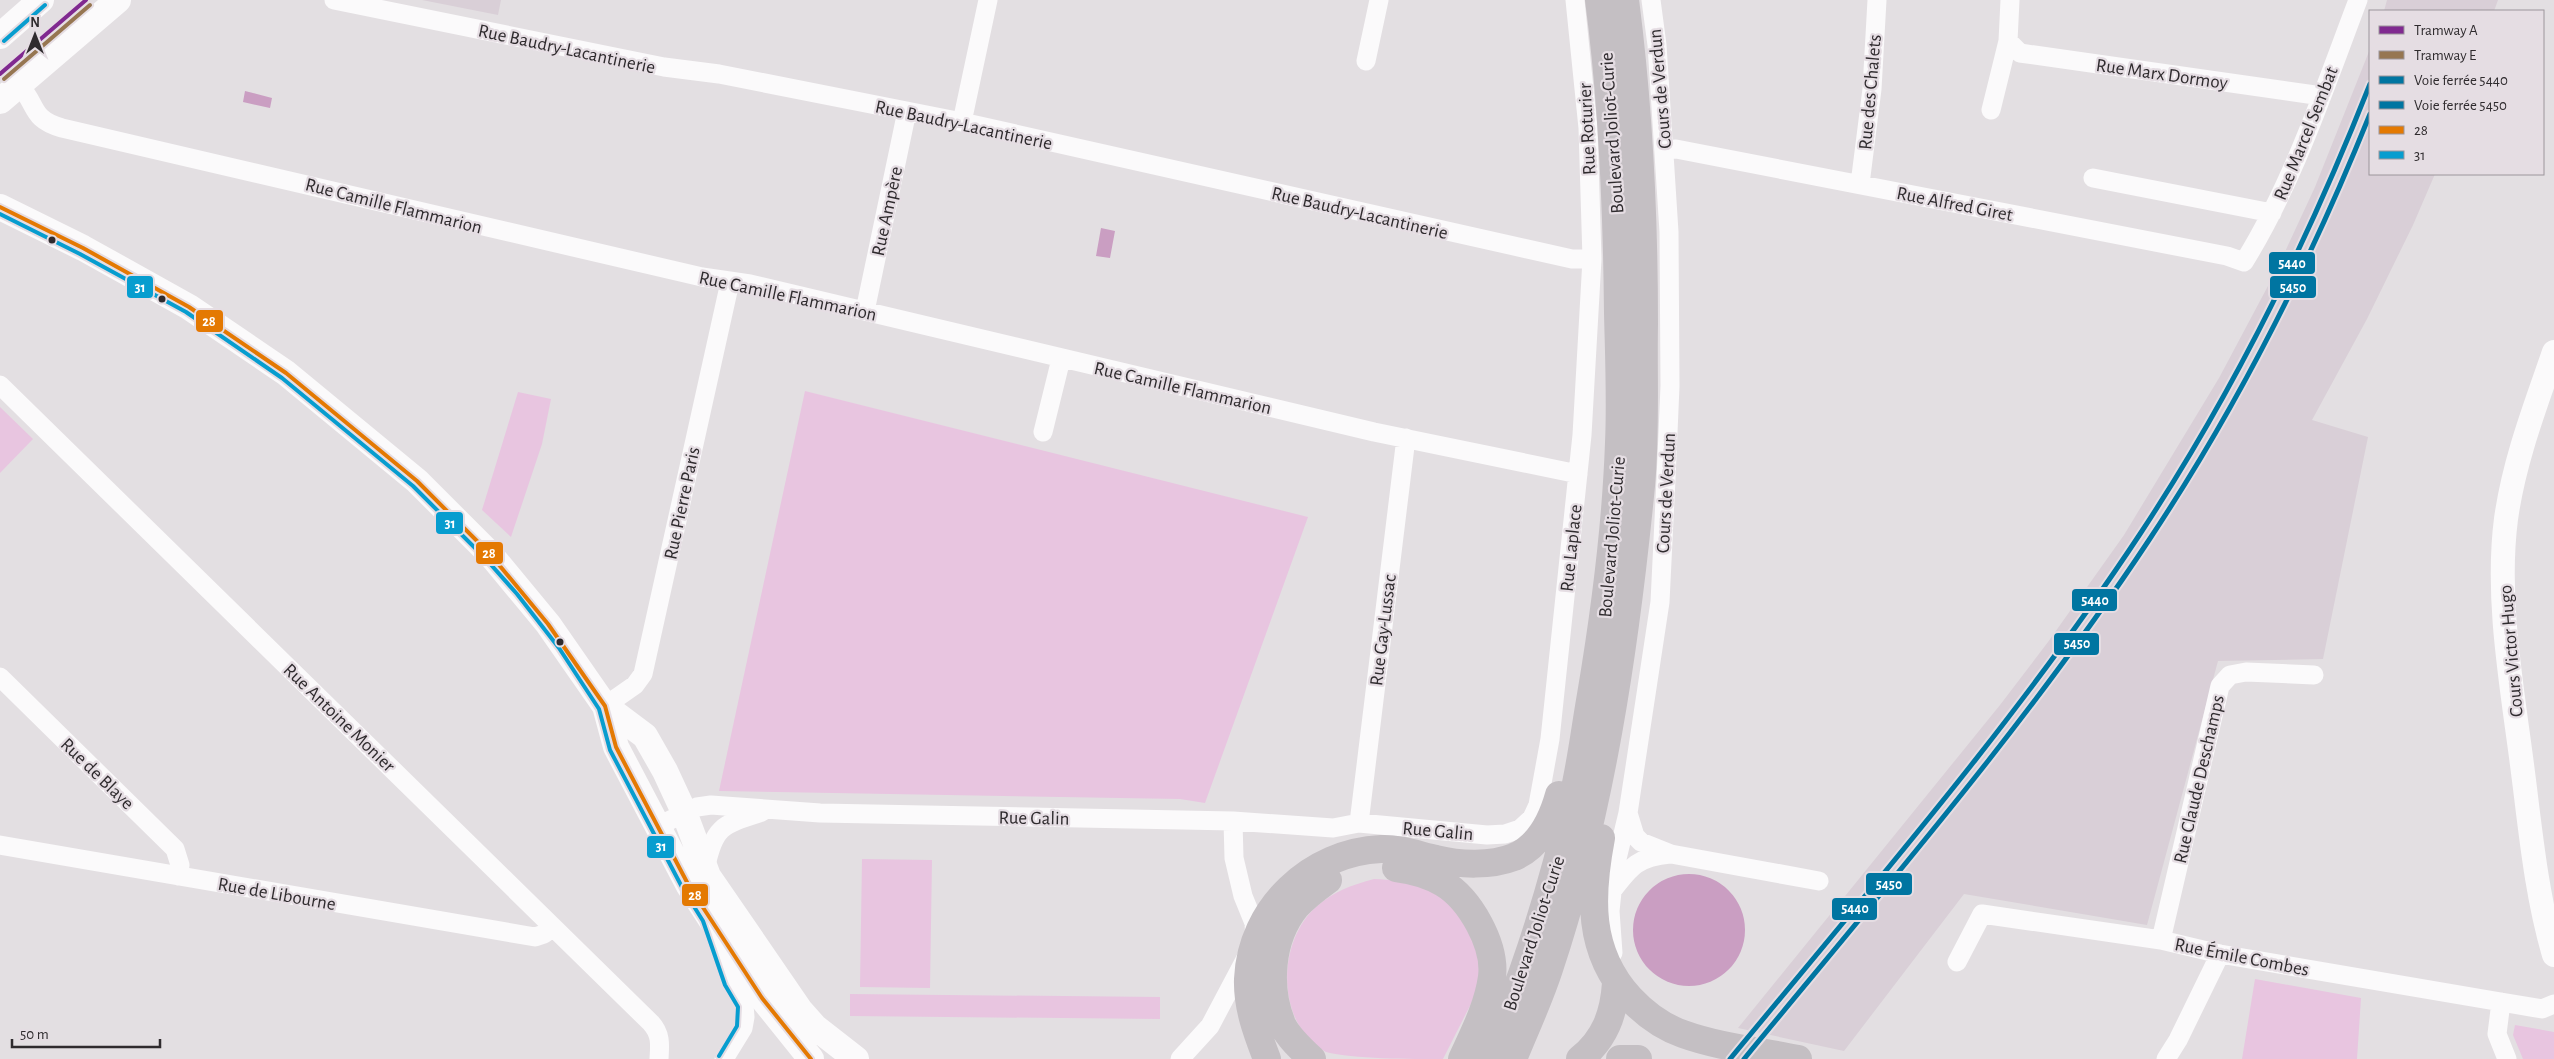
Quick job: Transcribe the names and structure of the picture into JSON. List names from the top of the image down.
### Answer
{
  "streets": {
    "main road": ["Boulevard Joliot-Curie"],
    "street": [
      "Rue Baudry-Lacantinerie",
      "Rue Marx Dormoy",
      "Cours de Verdun",
      "Rue des Chalets",
      "Rue Roturier",
      "Rue Marcel Sembat",
      "Rue Alfred Giret",
      "Rue Camille Flammarion",
      "Rue Ampère",
      "Rue Pierre Paris",
      "Rue Laplace",
      "Rue Gay-Lussac",
      "Cours Victor Hugo",
      "Rue Antoine Monier",
      "Rue de Blaye",
      "Rue Claude Deschamps",
      "Rue Galin",
      "Rue de Libourne",
      "Rue Émile Combes"
    ]
  },
  "crossings": [
    ["Rue Baudry-Lacantinerie", "Rue Roturier"],
    ["Rue Baudry-Lacantinerie", "Rue Ampère"],
    ["Rue Baudry-Lacantinerie", "Rue Laplace"],
    ["Rue Marx Dormoy", "Rue Marcel Sembat"],
    ["Cours de Verdun", "Rue Alfred Giret"],
    ["Rue des Chalets", "Rue Alfred Giret"],
    ["Rue Roturier", "Rue Laplace"],
    ["Rue Marcel Sembat", "Rue Alfred Giret"],
    ["Rue Camille Flammarion", "Rue Ampère"],
    ["Rue Camille Flammarion", "Rue Pierre Paris"],
    ["Rue Camille Flammarion", "Rue Laplace"],
    ["Rue Camille Flammarion", "Rue Gay-Lussac"],
    ["Rue Laplace", "Rue Galin"],
    ["Rue Gay-Lussac", "Rue Galin"],
    ["Rue Antoine Monier", "Rue de Libourne"],
    ["Rue de Blaye", "Rue de Libourne"],
    ["Rue Claude Deschamps", "Rue Émile Combes"]
  ],
  "lines": [
    "tram line A",
    "tram line E",
    "transit line 31",
    "rail line 5440",
    "rail line 5450",
    "transit line 28"
  ],
  "legend": [
    "Tramway A",
    "Tramway E",
    "Voie ferrée 5440",
    "Voie ferrée 5450",
    "28",
    "31"
  ],
  "scale_bar": "50 m",
  "north": "top"
}
